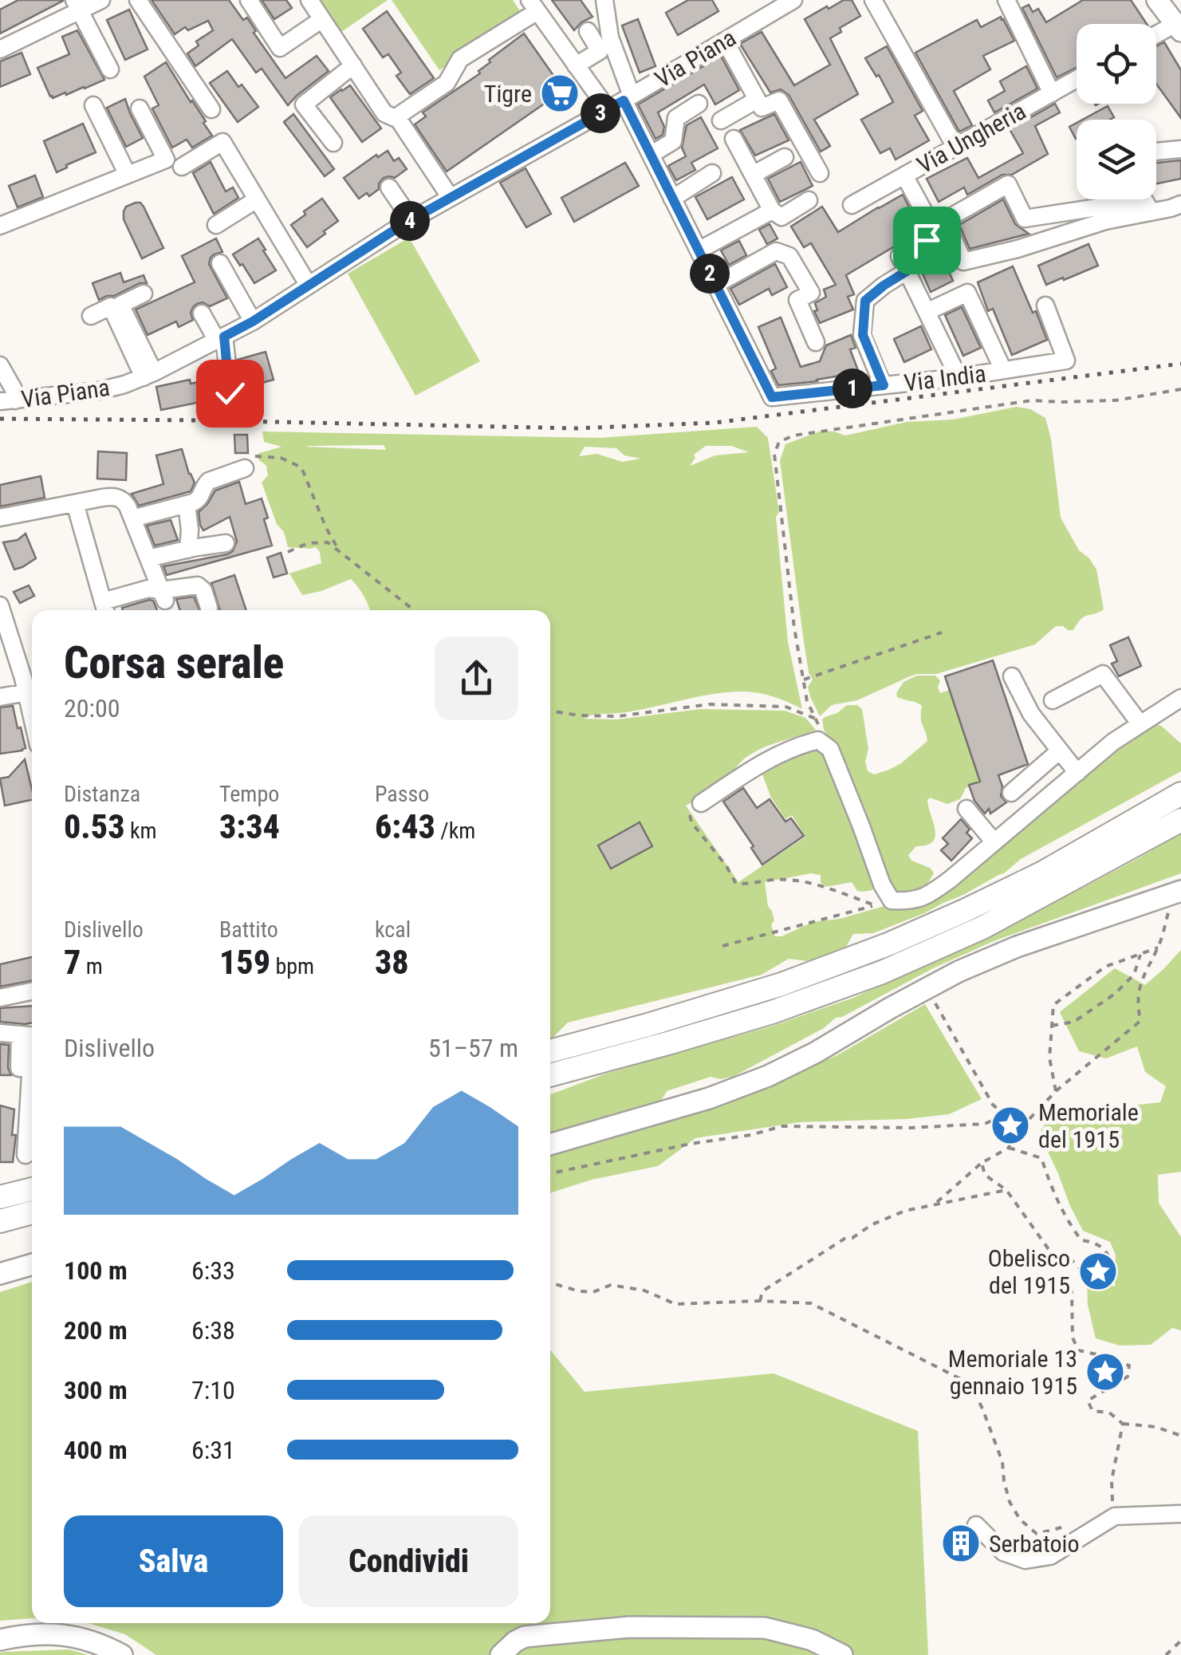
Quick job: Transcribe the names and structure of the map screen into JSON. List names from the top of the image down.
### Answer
{
  "streets": {
    "street": ["Via Piana", "Via Ungheria", "Via India"]
  },
  "crossings": [
    ["Via Piana", "Via India"]
  ],
  "places": {
    "supermarket": ["Tigre"],
    "place": ["Memoriale del 1915", "Obelisco del 1915", "Memoriale 13 gennaio 1915"],
    "building": ["Serbatoio"]
  },
  "page": {
    "pins": [
      "3",
      "4",
      "2",
      "1"
    ],
    "heading": ["Corsa serale", "20:00"],
    "stats": [
      ["Distanza", "0.53 km"],
      ["Tempo", "3:34"],
      ["Passo", "6:43 /km"],
      ["Dislivello", "7 m"],
      ["Battito", "159 bpm"],
      ["kcal", "38"]
    ],
    "chart": ["Dislivello", "51–57 m"],
    "list": [
      {
        "name": "100 m",
        "note": "6:33"
      },
      {
        "name": "200 m",
        "note": "6:38"
      },
      {
        "name": "300 m",
        "note": "7:10"
      },
      {
        "name": "400 m",
        "note": "6:31"
      }
    ],
    "buttons": ["Salva", "Condividi"]
  }
}
